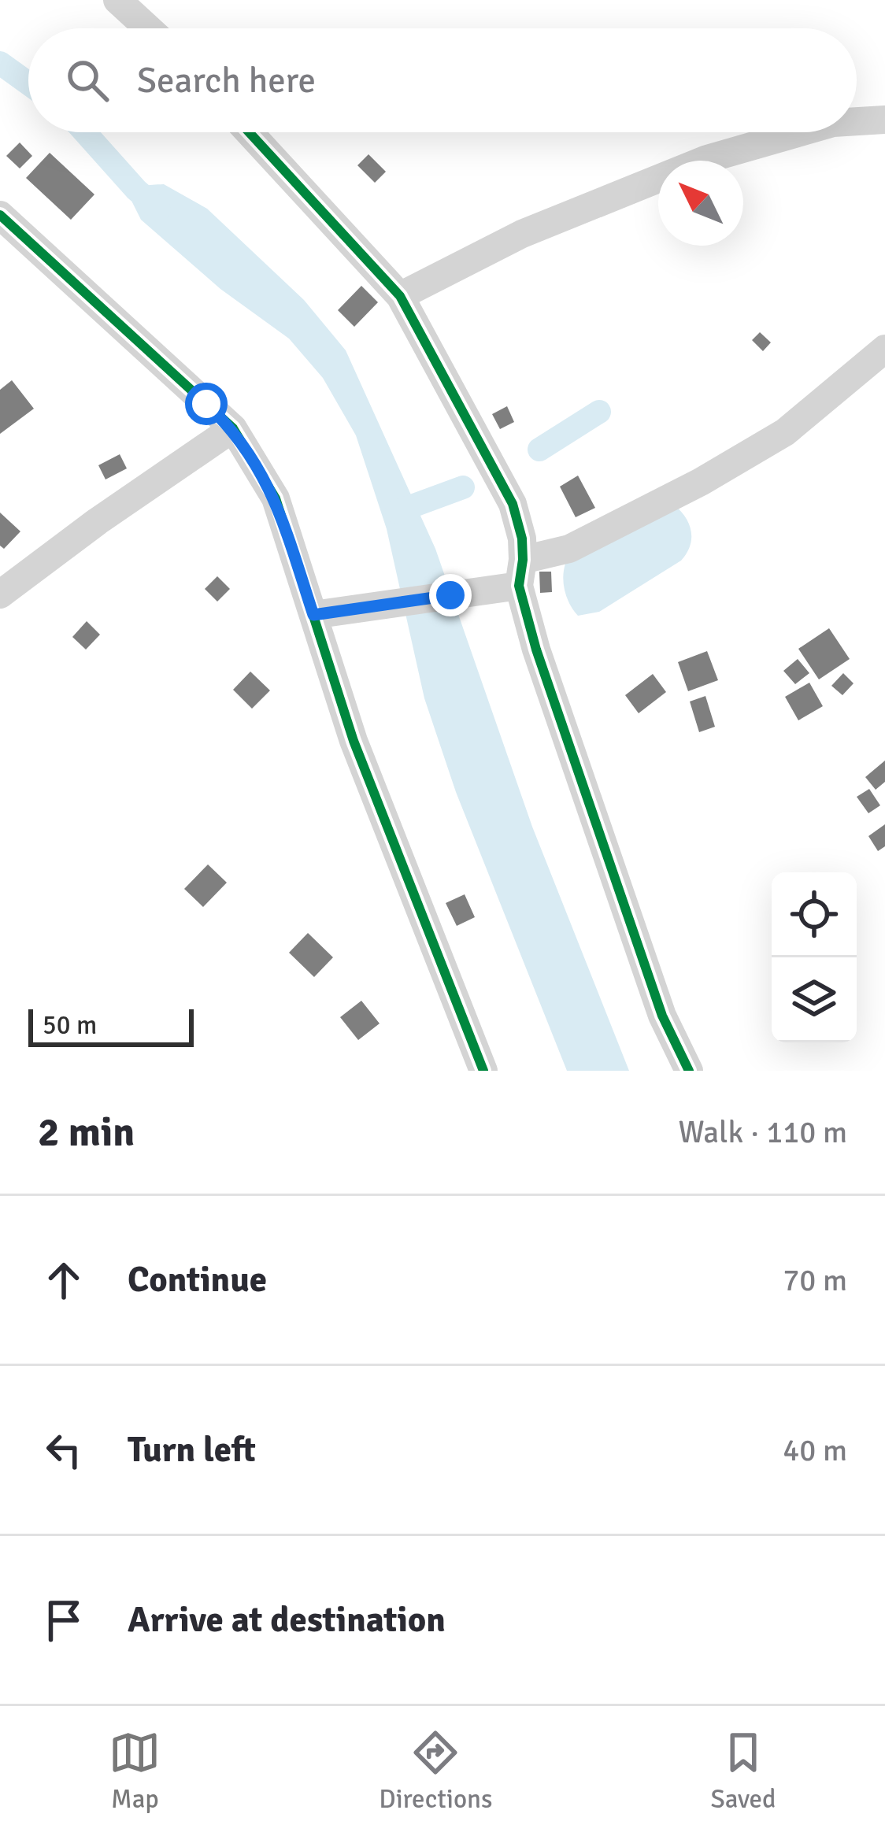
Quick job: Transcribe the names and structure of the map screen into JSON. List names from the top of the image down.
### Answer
{
  "scale_bar": "50 m",
  "north": "top left",
  "page": {
    "search": "Search here",
    "scale": "50 m",
    "heading": ["2 min", "Walk · 110 m"],
    "list": [
      ["Continue", "70 m"],
      ["Turn left", "40 m"],
      "Arrive at destination"
    ],
    "nav": ["Map", "Directions", "Saved"]
  }
}
